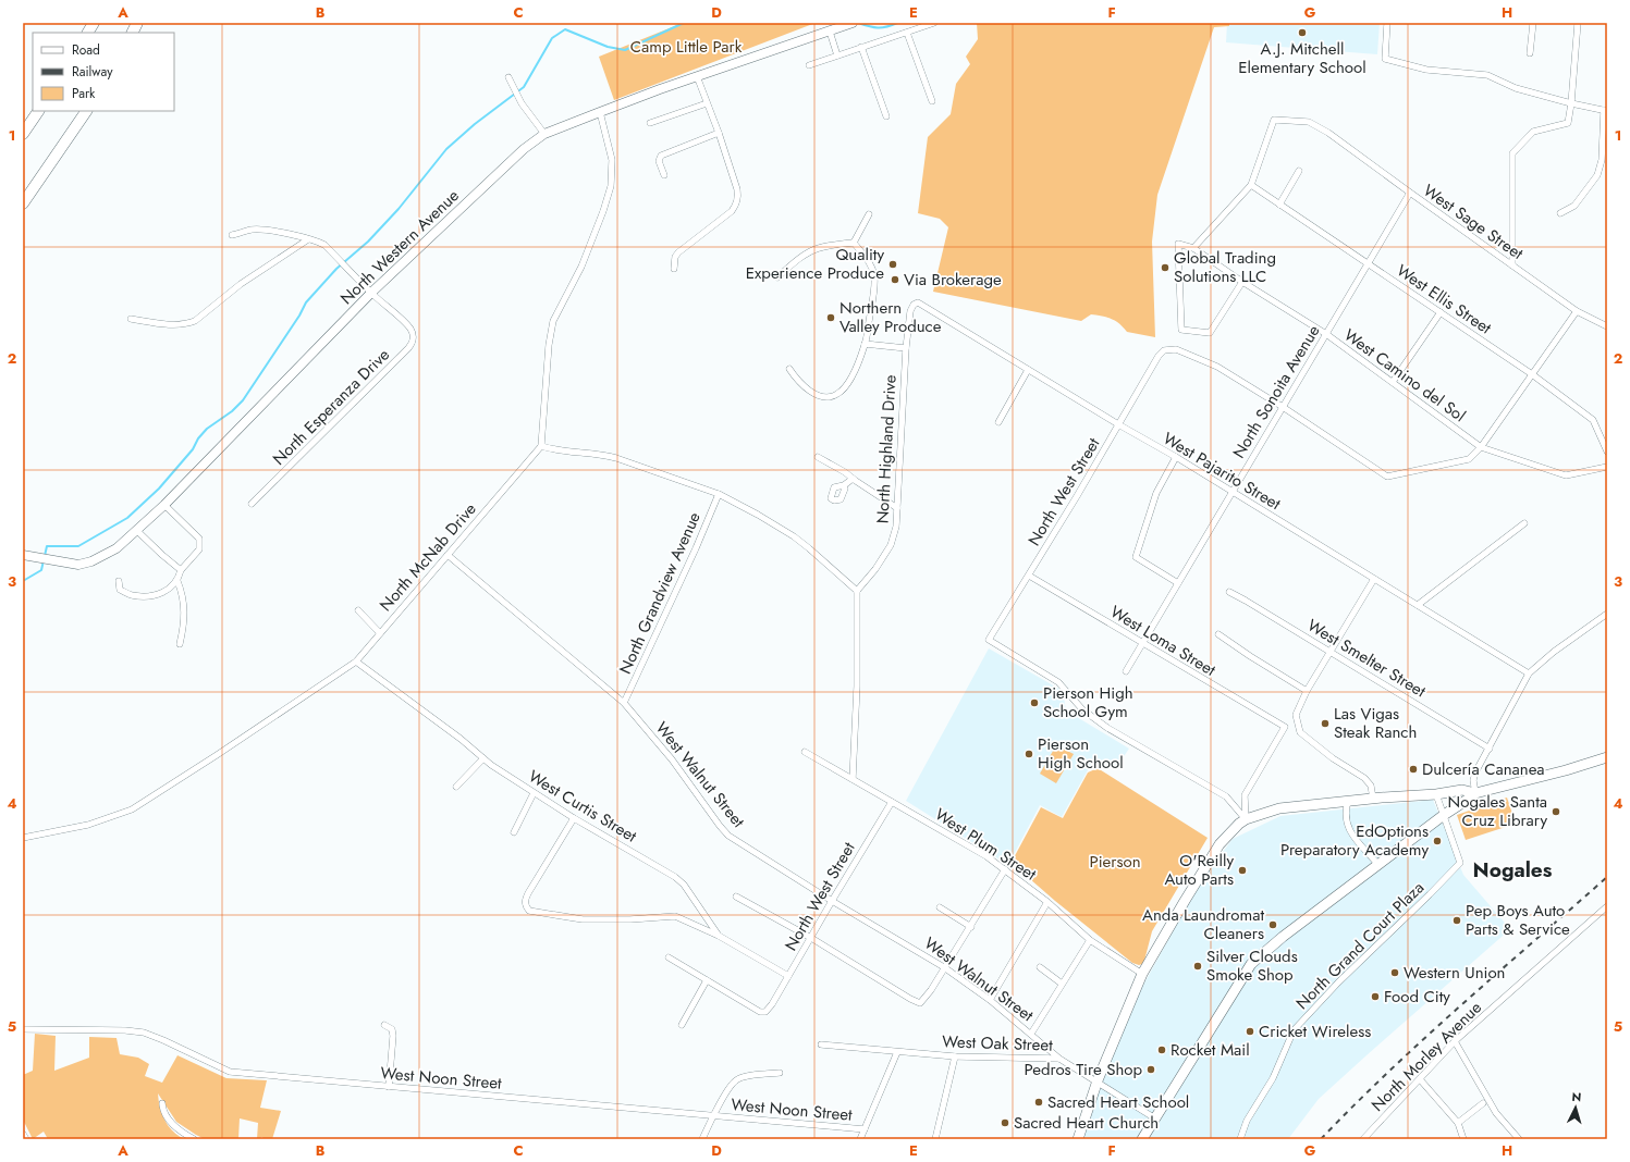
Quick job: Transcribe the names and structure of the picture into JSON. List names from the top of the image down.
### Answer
{
  "streets": {
    "street": [
      "West Sage Street",
      "North Western Avenue",
      "West Ellis Street",
      "West Camino del Sol",
      "North Sonoita Avenue",
      "North Esperanza Drive",
      "North Highland Drive",
      "West Pajarito Street",
      "North West Street",
      "North McNab Drive",
      "North Grandview Avenue",
      "West Loma Street",
      "West Smelter Street",
      "West Walnut Street",
      "West Curtis Street",
      "West Plum Street",
      "North Grand Court Plaza",
      "West Oak Street",
      "North Morley Avenue",
      "West Noon Street"
    ]
  },
  "crossings": [
    ["West Sage Street", "West Ellis Street"],
    ["West Sage Street", "North Sonoita Avenue"],
    ["North Western Avenue", "North Esperanza Drive"],
    ["West Ellis Street", "North Sonoita Avenue"],
    ["West Camino del Sol", "North Sonoita Avenue"],
    ["North Sonoita Avenue", "West Pajarito Street"],
    ["North Sonoita Avenue", "North West Street"],
    ["North Sonoita Avenue", "West Loma Street"],
    ["North Highland Drive", "West Pajarito Street"],
    ["West Pajarito Street", "North West Street"],
    ["North West Street", "West Loma Street"],
    ["North West Street", "West Walnut Street"],
    ["North West Street", "West Curtis Street"],
    ["North West Street", "West Plum Street"],
    ["North McNab Drive", "West Walnut Street"],
    ["North McNab Drive", "West Curtis Street"],
    ["North Grandview Avenue", "West Walnut Street"],
    ["West Walnut Street", "West Oak Street"]
  ],
  "districts": ["Nogales"],
  "parks": ["Camp Little Park", "Pierson"],
  "places": [
    "A.J. Mitchell Elementary School",
    "Quality Experience Produce",
    "Global Trading Solutions LLC",
    "Via Brokerage",
    "Northern Valley Produce",
    "Pierson High School Gym",
    "Las Vigas Steak Ranch",
    "Pierson High School",
    "Dulcería Cananea",
    "Nogales Santa Cruz Library",
    "EdOptions Preparatory Academy",
    "O'Reilly Auto Parts",
    "Pep Boys Auto Parts & Service",
    "Anda Laundromat Cleaners",
    "Silver Clouds Smoke Shop",
    "Western Union",
    "Food City",
    "Cricket Wireless",
    "Rocket Mail",
    "Pedros Tire Shop",
    "Sacred Heart School",
    "Sacred Heart Church"
  ],
  "legend": ["Road", "Railway", "Park"],
  "north": "top",
  "grid": {
    "columns": [
      "A",
      "B",
      "C",
      "D",
      "E",
      "F",
      "G",
      "H"
    ],
    "rows": [
      "1",
      "2",
      "3",
      "4",
      "5"
    ]
  }
}
